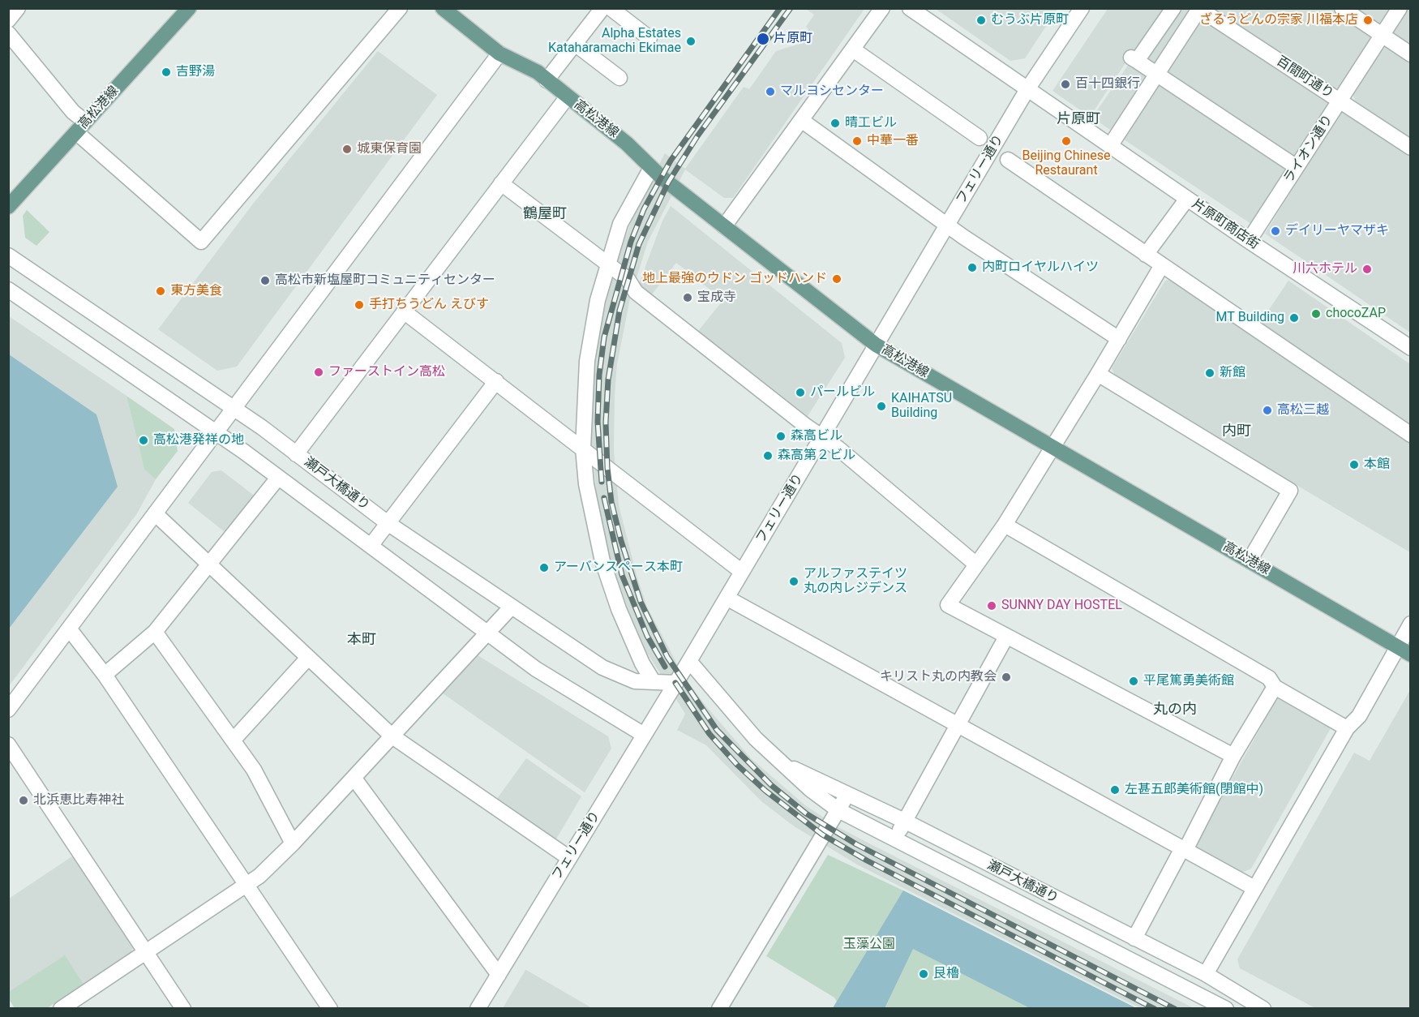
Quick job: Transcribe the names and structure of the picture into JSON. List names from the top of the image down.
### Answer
{
  "streets": {
    "main road": ["高松港線"],
    "street": [
      "百間町通り",
      "ライオン通り",
      "フェリー通り",
      "片原町商店街",
      "瀬戸大橋通り"
    ]
  },
  "crossings": [
    ["百間町通り", "ライオン通り"],
    ["高松港線", "フェリー通り"],
    ["ライオン通り", "片原町商店街"],
    ["フェリー通り", "片原町商店街"],
    ["フェリー通り", "瀬戸大橋通り"]
  ],
  "districts": [
    "片原町",
    "鶴屋町",
    "内町",
    "本町",
    "丸の内"
  ],
  "parks": ["玉藻公園"],
  "places": [
    "むうぶ片原町",
    "ざるうどんの宗家 川福本店",
    "片原町",
    "Alpha Estates Kataharamachi Ekimae",
    "吉野湯",
    "百十四銀行",
    "マルヨシセンター",
    "晴工ビル",
    "中華一番",
    "Beijing Chinese Restaurant",
    "城東保育園",
    "デイリーヤマザキ",
    "内町ロイヤルハイツ",
    "川六ホテル",
    "地上最強のウドン ゴッドハンド",
    "高松市新塩屋町コミュニティセンター",
    "東方美食",
    "宝成寺",
    "手打ちうどん えびす",
    "chocoZAP",
    "MT Building",
    "ファーストイン高松",
    "新館",
    "パールビル",
    "KAIHATSU Building",
    "高松三越",
    "森高ビル",
    "高松港発祥の地",
    "森高第２ビル",
    "本館",
    "アーバンスペース本町",
    "アルファステイツ 丸の内レジデンス",
    "SUNNY DAY HOSTEL",
    "キリスト丸の内教会",
    "平尾篤勇美術館",
    "左甚五郎美術館(閉館中)",
    "北浜恵比寿神社",
    "艮櫓"
  ]
}
